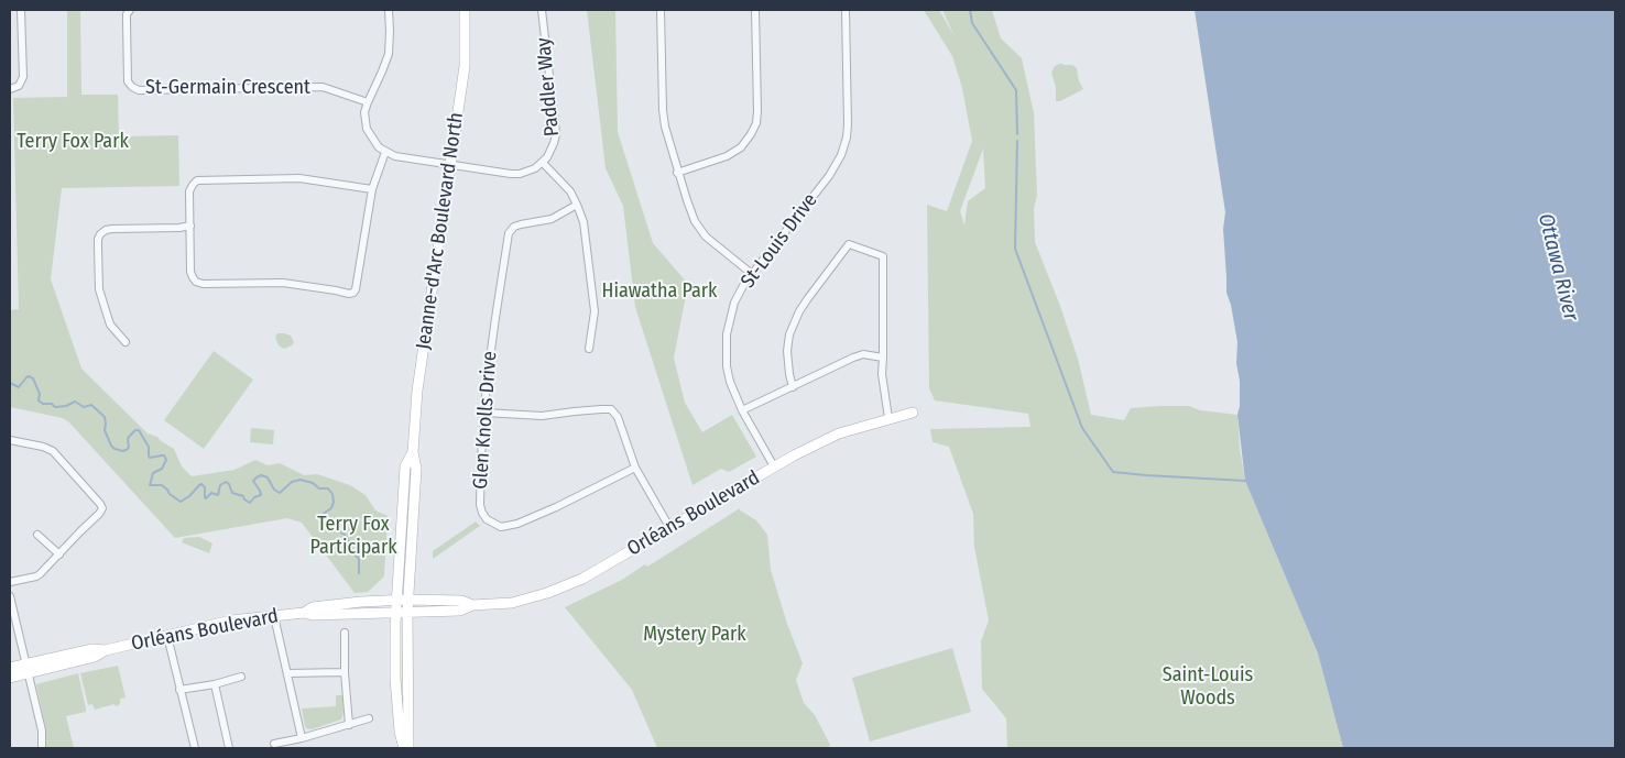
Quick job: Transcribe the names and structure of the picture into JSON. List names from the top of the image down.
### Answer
{
  "streets": {
    "main road": ["Jeanne-d'Arc Boulevard North", "Orléans Boulevard"],
    "street": [
      "Paddler Way",
      "St-Germain Crescent",
      "St-Louis Drive",
      "Glen Knolls Drive"
    ]
  },
  "crossings": [
    ["Paddler Way", "Jeanne-d'Arc Boulevard North"],
    ["Jeanne-d'Arc Boulevard North", "Orléans Boulevard"],
    ["St-Louis Drive", "Orléans Boulevard"]
  ],
  "water": ["Ottawa River"],
  "parks": [
    "Terry Fox Park",
    "Hiawatha Park",
    "Terry Fox Participark",
    "Mystery Park",
    "Saint-Louis Woods"
  ]
}
